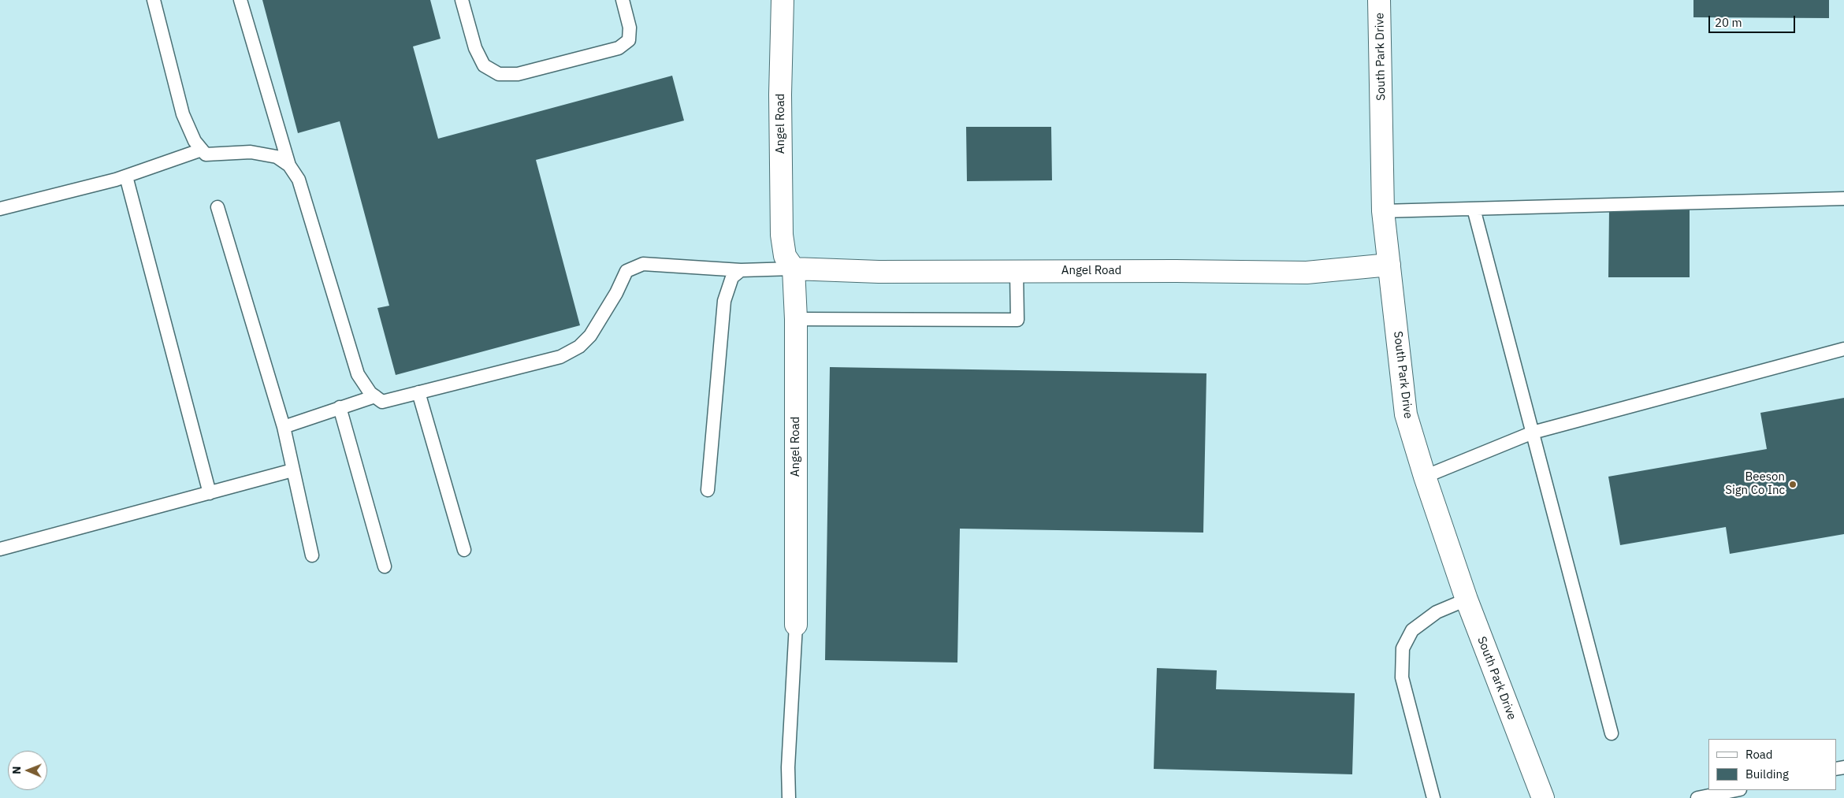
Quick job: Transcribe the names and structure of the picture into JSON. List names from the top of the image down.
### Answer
{
  "streets": {
    "street": ["South Park Drive", "Angel Road"]
  },
  "crossings": [
    ["South Park Drive", "Angel Road"]
  ],
  "places": ["Beeson Sign Co Inc"],
  "legend": ["Road", "Building"],
  "scale_bar": "20 m",
  "north": "left"
}
